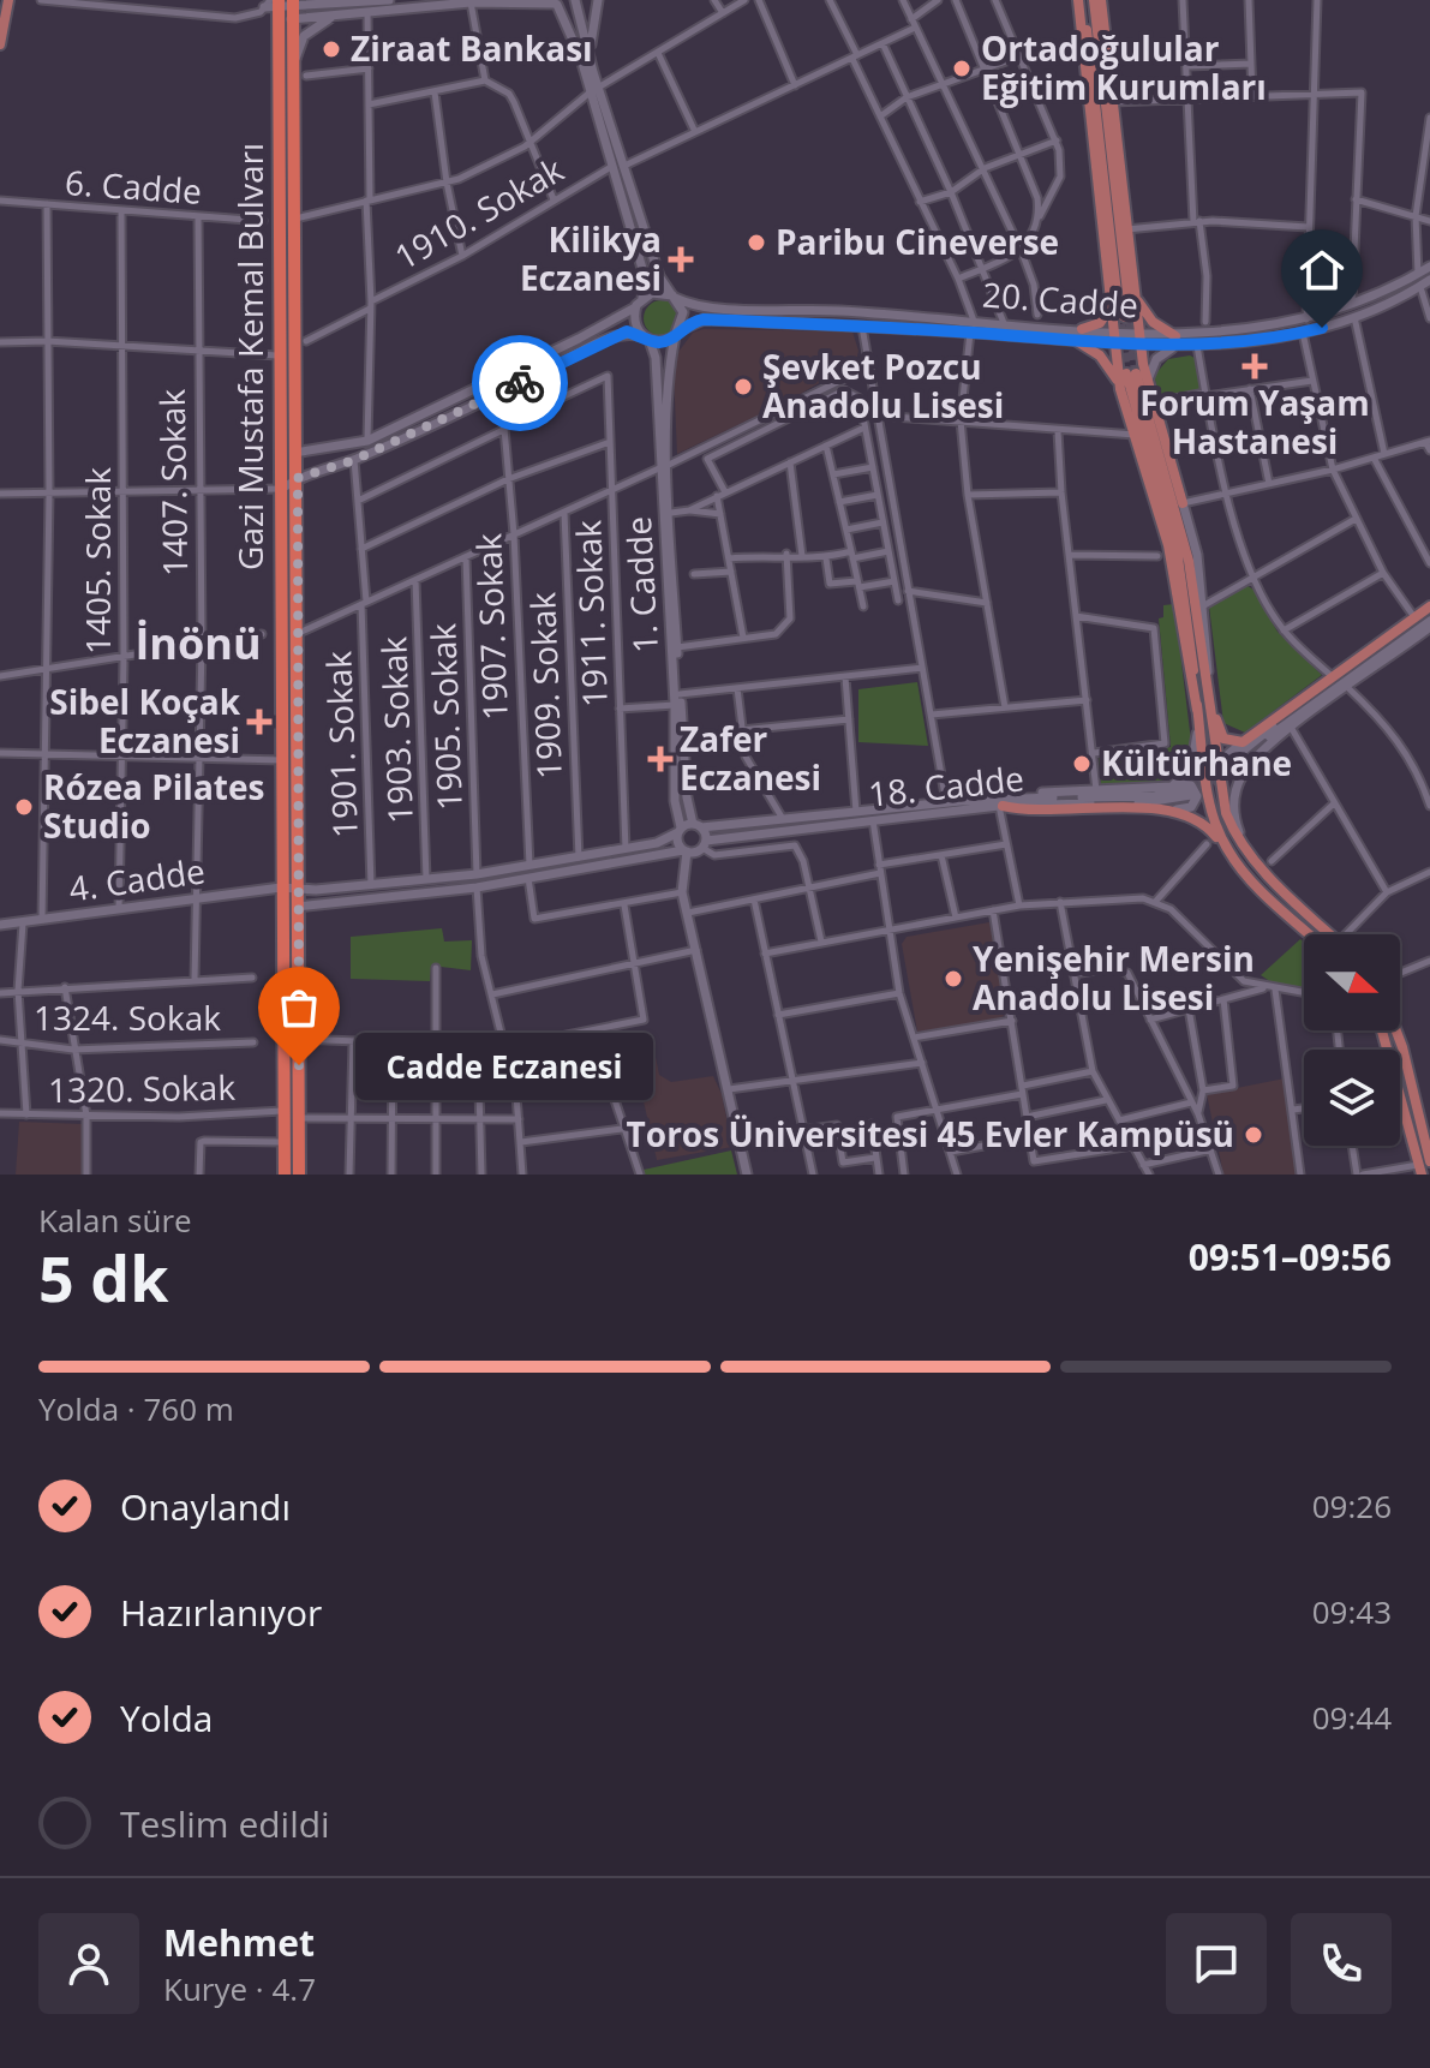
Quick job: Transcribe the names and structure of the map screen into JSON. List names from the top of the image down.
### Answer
{
  "streets": {
    "highway": ["Gazi Mustafa Kemal Bulvarı"],
    "street": [
      "6. Cadde",
      "1910. Sokak",
      "20. Cadde",
      "1407. Sokak",
      "1405. Sokak",
      "1. Cadde",
      "1911. Sokak",
      "1907. Sokak",
      "1909. Sokak",
      "1905. Sokak",
      "1903. Sokak",
      "1901. Sokak",
      "18. Cadde",
      "4. Cadde",
      "1324. Sokak",
      "1320. Sokak"
    ]
  },
  "crossings": [
    ["6. Cadde", "1407. Sokak"],
    ["6. Cadde", "1405. Sokak"],
    ["20. Cadde", "1. Cadde"],
    ["Gazi Mustafa Kemal Bulvarı", "4. Cadde"],
    ["Gazi Mustafa Kemal Bulvarı", "1320. Sokak"],
    ["1407. Sokak", "4. Cadde"],
    ["1405. Sokak", "4. Cadde"],
    ["1. Cadde", "18. Cadde"]
  ],
  "districts": ["İnönü"],
  "places": {
    "other": [
      "Ziraat Bankası",
      "Ortadoğulular Eğitim Kurumları",
      "Paribu Cineverse",
      "Şevket Pozcu Anadolu Lisesi",
      "Kültürhane",
      "Rózea Pilates Studio",
      "Yenişehir Mersin Anadolu Lisesi",
      "Cadde Eczanesi",
      "Toros Üniversitesi 45 Evler Kampüsü"
    ],
    "health": [
      "Kilikya Eczanesi",
      "Forum Yaşam Hastanesi",
      "Sibel Koçak Eczanesi",
      "Zafer Eczanesi"
    ]
  },
  "north": "right",
  "page": {
    "bubble": "Cadde Eczanesi",
    "heading": ["5 dk", "Kalan süre", "09:51–09:56"],
    "panel": ["Mehmet", "Kurye · 4.7"],
    "bar": "Yolda · 760 m",
    "list": [
      ["Onaylandı", "09:26"],
      ["Hazırlanıyor", "09:43"],
      ["Yolda", "09:44"],
      "Teslim edildi"
    ]
  }
}
